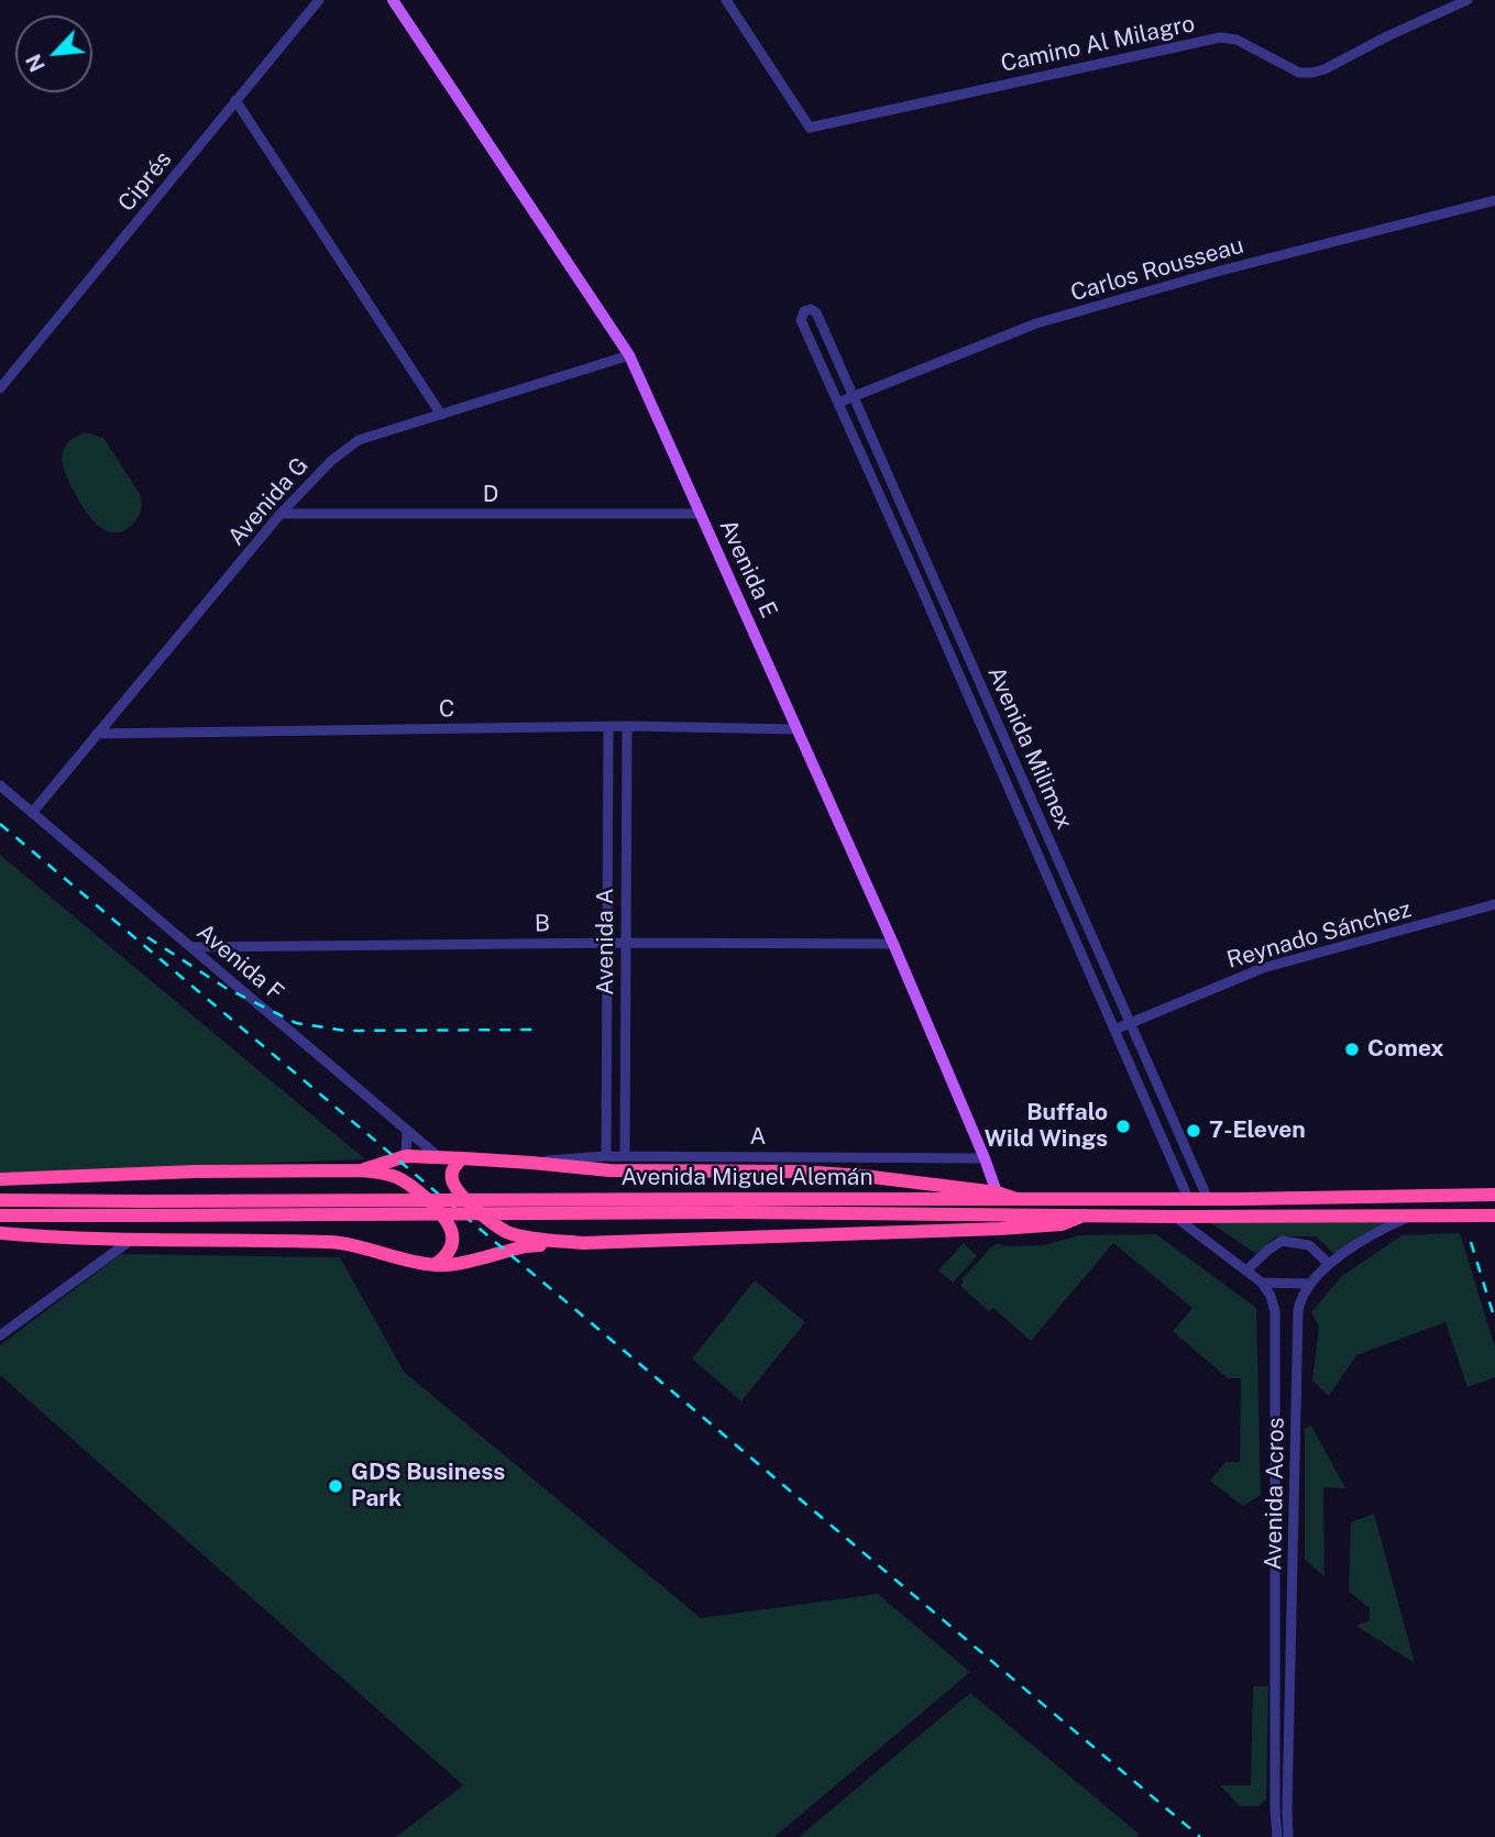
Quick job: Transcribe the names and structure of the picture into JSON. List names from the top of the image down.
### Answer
{
  "streets": {
    "highway": ["Avenida Miguel Alemán"],
    "main road": ["Avenida E"],
    "street": [
      "Camino Al Milagro",
      "Ciprés",
      "Carlos Rousseau",
      "D",
      "Avenida G",
      "C",
      "Avenida Milimex",
      "B",
      "Reynado Sánchez",
      "Avenida A",
      "Avenida F",
      "A",
      "Avenida Acros"
    ]
  },
  "crossings": [
    ["Carlos Rousseau", "Avenida Milimex"],
    ["D", "Avenida G"],
    ["D", "Avenida E"],
    ["Avenida G", "Avenida E"],
    ["Avenida G", "C"],
    ["Avenida G", "Avenida F"],
    ["Avenida E", "C"],
    ["Avenida E", "B"],
    ["Avenida E", "A"],
    ["C", "Avenida A"],
    ["Avenida Milimex", "Reynado Sánchez"],
    ["Avenida Milimex", "Avenida Miguel Alemán"],
    ["B", "Avenida A"],
    ["B", "Avenida F"],
    ["Avenida A", "A"],
    ["Avenida Miguel Alemán", "Avenida Acros"]
  ],
  "places": [
    "Comex",
    "Buffalo Wild Wings",
    "7-Eleven",
    "GDS Business Park"
  ],
  "north": "bottom left"
}
